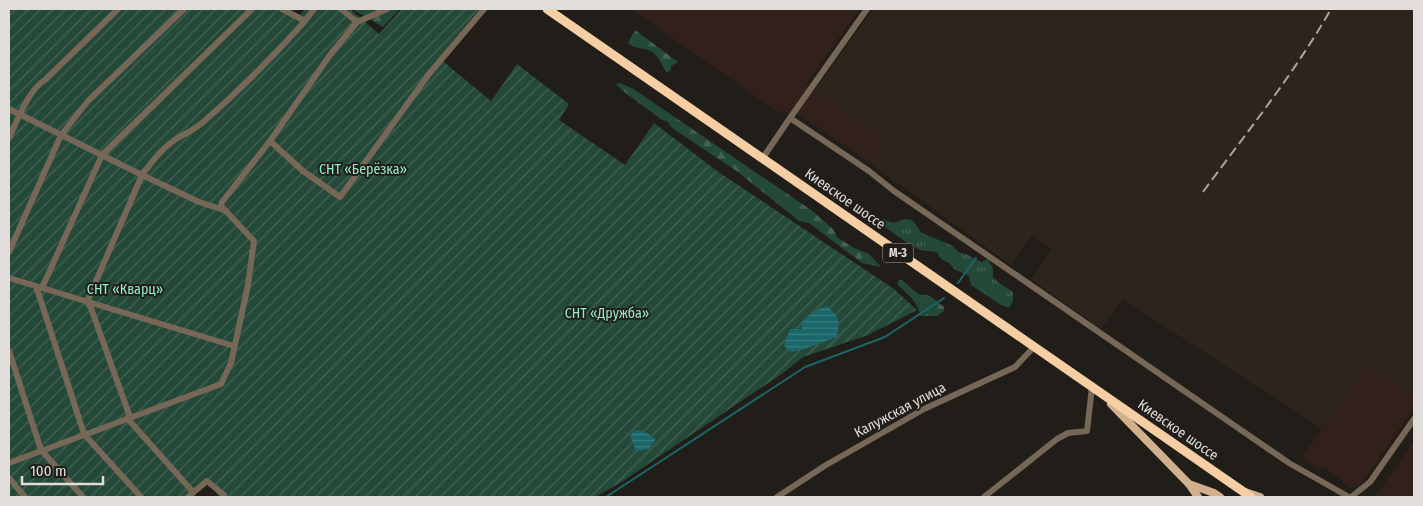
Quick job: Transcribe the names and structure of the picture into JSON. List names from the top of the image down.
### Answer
{
  "streets": {
    "highway": ["Киевское шоссе", "М-3"],
    "street": ["Калужская улица"]
  },
  "crossings": [
    ["Киевское шоссе", "Калужская улица"]
  ],
  "parks": ["СНТ «Берёзка»", "СНТ «Кварц»", "СНТ «Дружба»"],
  "scale_bar": "100 m"
}
